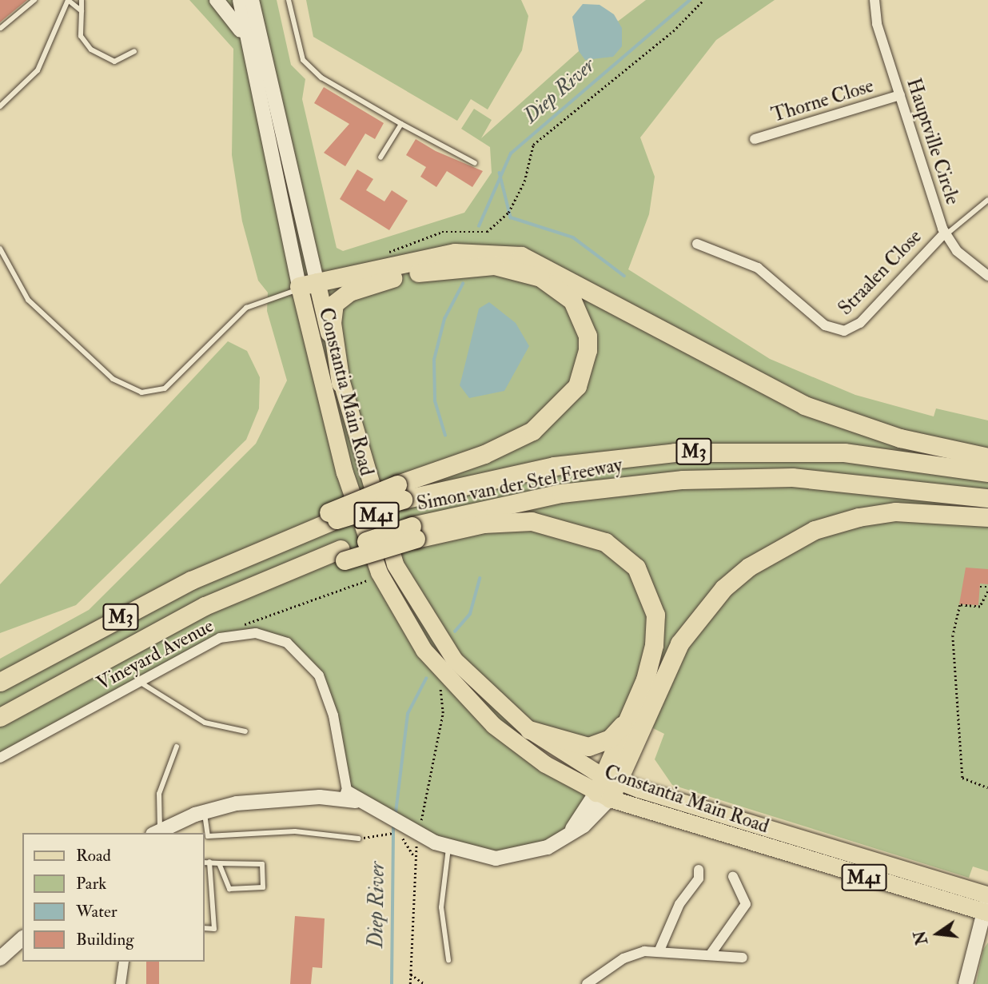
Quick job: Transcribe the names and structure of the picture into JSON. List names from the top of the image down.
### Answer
{
  "streets": {
    "highway": ["M3", "Simon van der Stel Freeway"],
    "main road": ["Constantia Main Road", "M41"],
    "street": [
      "Thorne Close",
      "Hauptville Circle",
      "Straalen Close",
      "Vineyard Avenue"
    ]
  },
  "crossings": [
    ["Thorne Close", "Hauptville Circle"],
    ["Hauptville Circle", "Straalen Close"],
    ["M3", "Simon van der Stel Freeway"]
  ],
  "water": ["Diep River"],
  "legend": [
    "Road",
    "Park",
    "Water",
    "Building"
  ],
  "north": "left"
}
